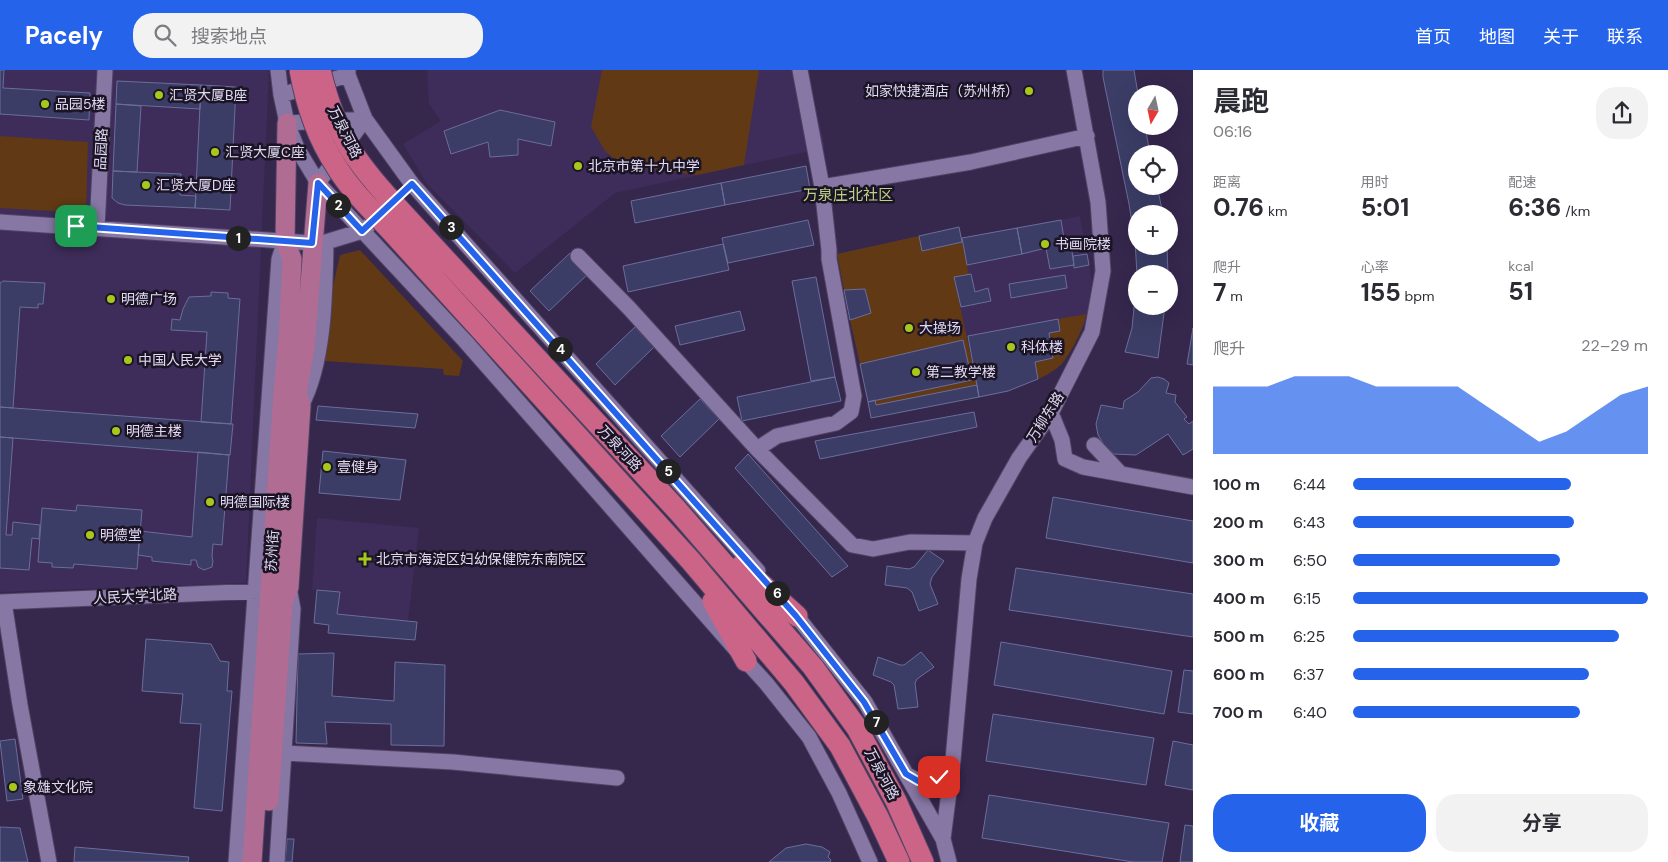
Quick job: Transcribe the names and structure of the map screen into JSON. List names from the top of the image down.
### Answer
{
  "streets": {
    "highway": ["万泉河路"],
    "main road": ["苏州街"],
    "street": ["品园路", "万柳东路", "人民大学北路"]
  },
  "crossings": [
    ["万泉河路", "万柳东路"],
    ["苏州街", "人民大学北路"]
  ],
  "districts": ["万泉庄北社区"],
  "places": {
    "other": [
      "如家快捷酒店（苏州桥）",
      "汇贤大厦B座",
      "品园5楼",
      "汇贤大厦C座",
      "北京市第十九中学",
      "汇贤大厦D座",
      "书画院楼",
      "明德广场",
      "大操场",
      "科体楼",
      "中国人民大学",
      "第二教学楼",
      "明德主楼",
      "壹健身",
      "明德国际楼",
      "明德堂",
      "象雄文化院"
    ],
    "health": ["北京市海淀区妇幼保健院东南院区"]
  },
  "north": "bottom",
  "page": {
    "header": "Pacely",
    "search": "搜索地点",
    "nav": [
      "首页",
      "地图",
      "关于",
      "联系"
    ],
    "heading": ["晨跑", "06:16"],
    "map_buttons": ["+", "−"],
    "stats": [
      ["距离", "0.76 km"],
      ["用时", "5:01"],
      ["配速", "6:36 /km"],
      ["爬升", "7 m"],
      ["心率", "155 bpm"],
      ["kcal", "51"]
    ],
    "pins": [
      "2",
      "3",
      "1",
      "4",
      "5",
      "6",
      "7"
    ],
    "chart": ["爬升", "22–29 m"],
    "list": [
      {
        "name": "100 m",
        "note": "6:44"
      },
      {
        "name": "200 m",
        "note": "6:43"
      },
      {
        "name": "300 m",
        "note": "6:50"
      },
      {
        "name": "400 m",
        "note": "6:15"
      },
      {
        "name": "500 m",
        "note": "6:25"
      },
      {
        "name": "600 m",
        "note": "6:37"
      },
      {
        "name": "700 m",
        "note": "6:40"
      }
    ],
    "buttons": ["收藏", "分享"]
  }
}
